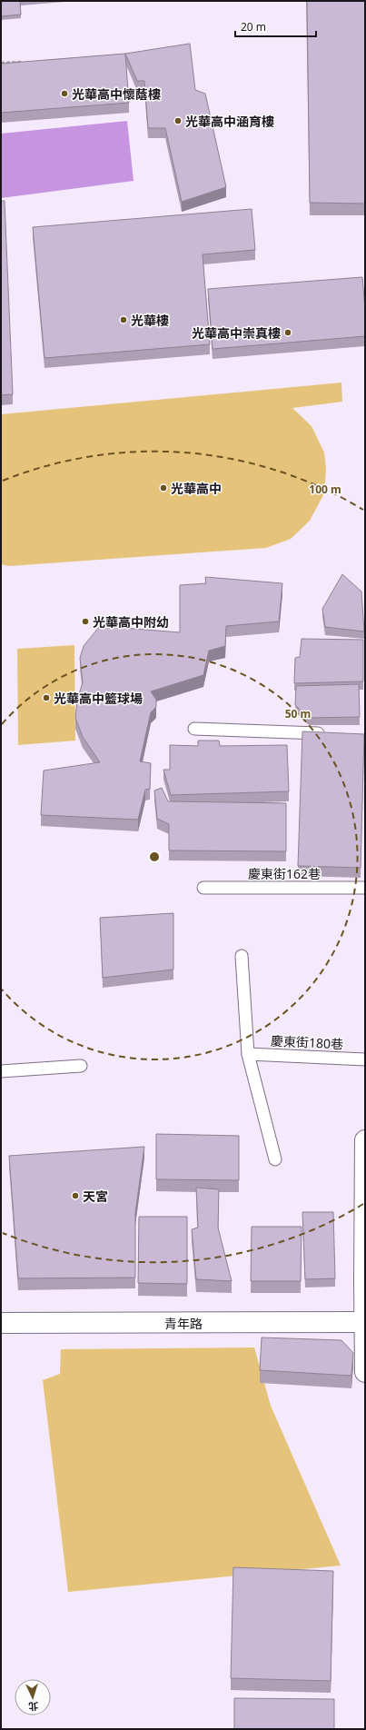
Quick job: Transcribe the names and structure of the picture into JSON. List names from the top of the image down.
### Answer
{
  "streets": {
    "street": ["青年路"],
    "lane": ["慶東街162巷", "慶東街180巷"]
  },
  "places": [
    "光華高中懷蔭樓",
    "光華高中涵育樓",
    "光華樓",
    "光華高中崇真樓",
    "光華高中",
    "光華高中附幼",
    "光華高中籃球場",
    "天宮"
  ],
  "scale_bar": "20 m",
  "north": "bottom",
  "rings": ["100 m", "50 m"]
}
